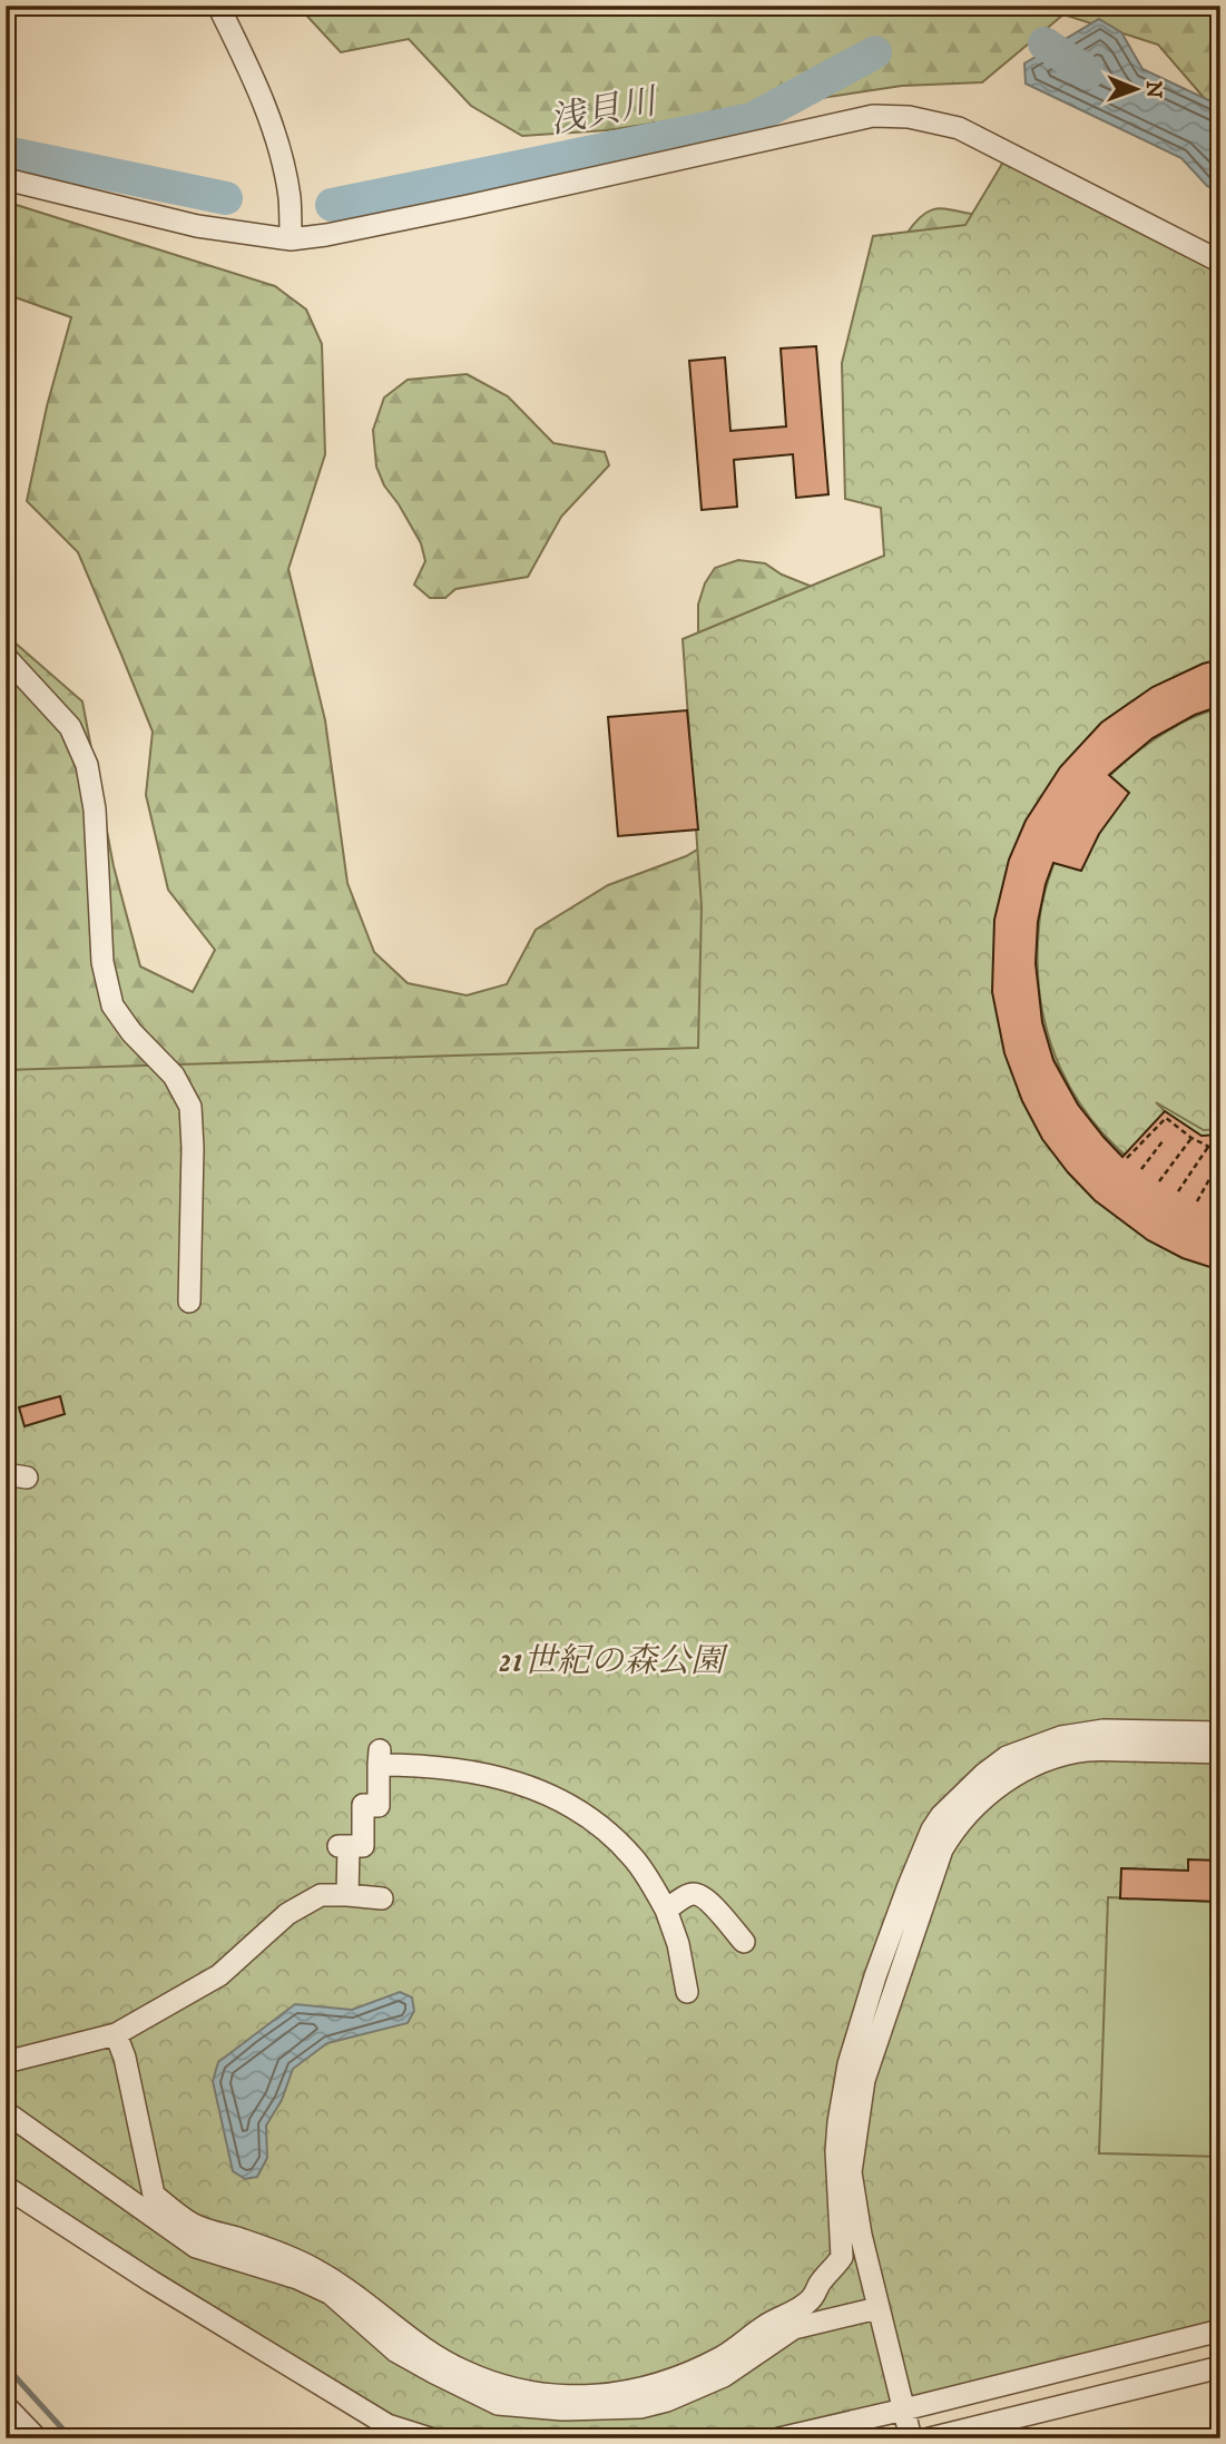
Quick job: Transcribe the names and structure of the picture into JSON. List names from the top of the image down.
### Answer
{
  "water": ["浅貝川"],
  "parks": ["21世紀の森公園"],
  "north": "right"
}
